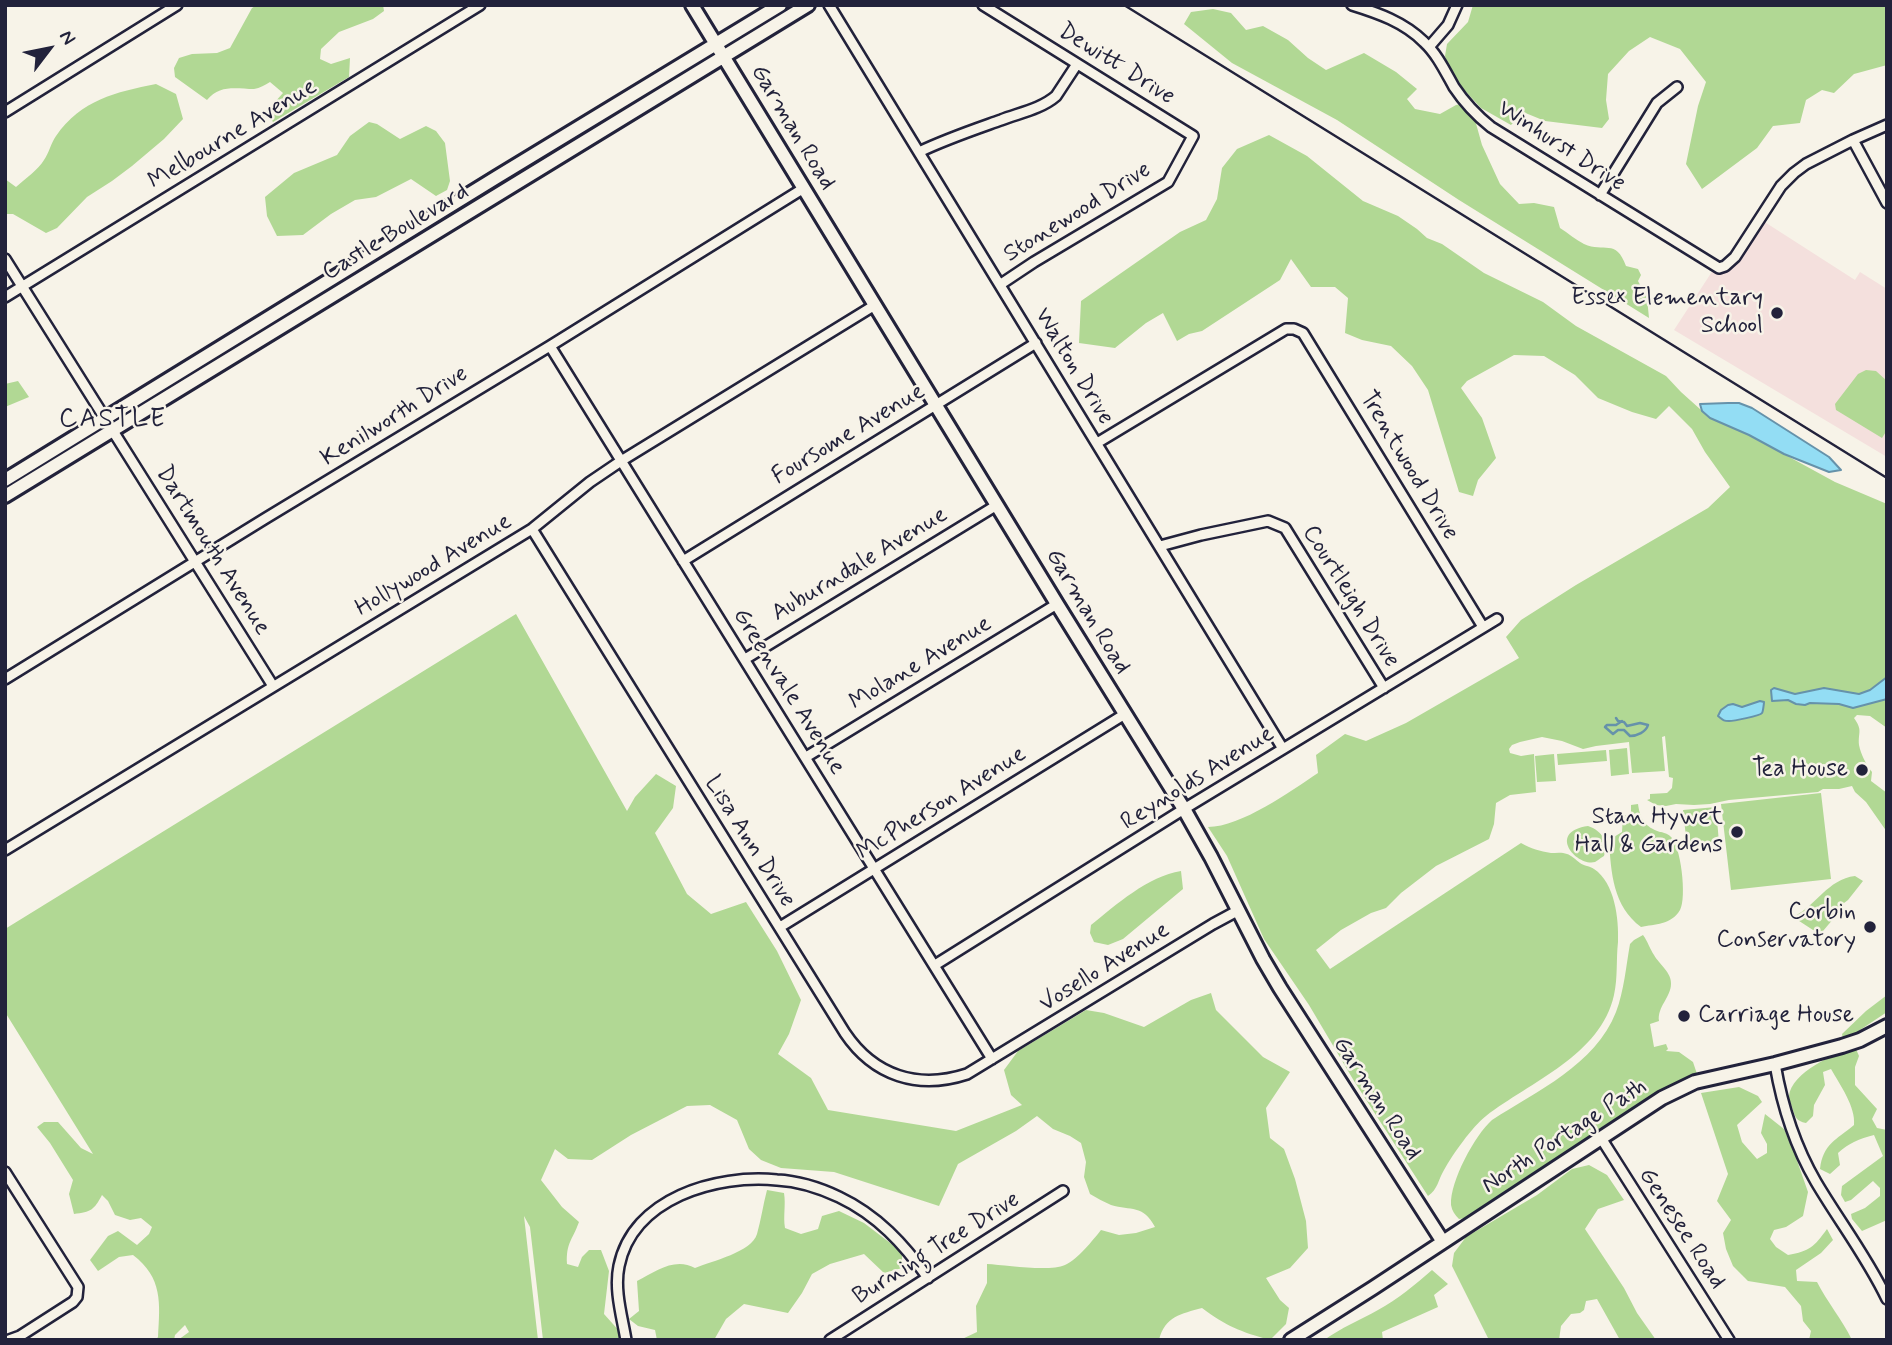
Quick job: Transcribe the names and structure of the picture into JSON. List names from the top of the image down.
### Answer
{
  "streets": {
    "street": [
      "Dewitt Drive",
      "Garman Road",
      "Melbourne Avenue",
      "Winhurst Drive",
      "Stonewood Drive",
      "Castle Boulevard",
      "Walton Drive",
      "Kenilworth Drive",
      "Foursome Avenue",
      "Trentwood Drive",
      "Dartmouth Avenue",
      "Auburndale Avenue",
      "Hollywood Avenue",
      "Courtleigh Drive",
      "Molane Avenue",
      "Greenvale Avenue",
      "Reynolds Avenue",
      "McPherson Avenue",
      "Lisa Ann Drive",
      "Vosello Avenue",
      "North Portage Path",
      "Genesee Road",
      "Burning Tree Drive"
    ]
  },
  "crossings": [
    ["Dewitt Drive", "Stonewood Drive"],
    ["Garman Road", "Castle Boulevard"],
    ["Garman Road", "Kenilworth Drive"],
    ["Garman Road", "Foursome Avenue"],
    ["Garman Road", "Auburndale Avenue"],
    ["Garman Road", "Hollywood Avenue"],
    ["Garman Road", "Molane Avenue"],
    ["Garman Road", "Reynolds Avenue"],
    ["Garman Road", "McPherson Avenue"],
    ["Garman Road", "Vosello Avenue"],
    ["Garman Road", "North Portage Path"],
    ["Melbourne Avenue", "Dartmouth Avenue"],
    ["Stonewood Drive", "Walton Drive"],
    ["Castle Boulevard", "Dartmouth Avenue"],
    ["Walton Drive", "Foursome Avenue"],
    ["Walton Drive", "Trentwood Drive"],
    ["Walton Drive", "Courtleigh Drive"],
    ["Walton Drive", "Reynolds Avenue"],
    ["Kenilworth Drive", "Dartmouth Avenue"],
    ["Kenilworth Drive", "Greenvale Avenue"],
    ["Foursome Avenue", "Greenvale Avenue"],
    ["Trentwood Drive", "Reynolds Avenue"],
    ["Dartmouth Avenue", "Hollywood Avenue"],
    ["Auburndale Avenue", "Greenvale Avenue"],
    ["Hollywood Avenue", "Greenvale Avenue"],
    ["Hollywood Avenue", "Lisa Ann Drive"],
    ["Courtleigh Drive", "Reynolds Avenue"],
    ["Molane Avenue", "Greenvale Avenue"],
    ["Greenvale Avenue", "Reynolds Avenue"],
    ["Greenvale Avenue", "McPherson Avenue"],
    ["Greenvale Avenue", "Lisa Ann Drive"],
    ["Greenvale Avenue", "Vosello Avenue"],
    ["McPherson Avenue", "Lisa Ann Drive"],
    ["Lisa Ann Drive", "Vosello Avenue"],
    ["North Portage Path", "Genesee Road"]
  ],
  "districts": ["CASTLE"],
  "places": [
    "Essex Elementary School",
    "Tea House",
    "Stan Hywet Hall & Gardens",
    "Corbin Conservatory",
    "Carriage House"
  ],
  "north": "top right"
}
